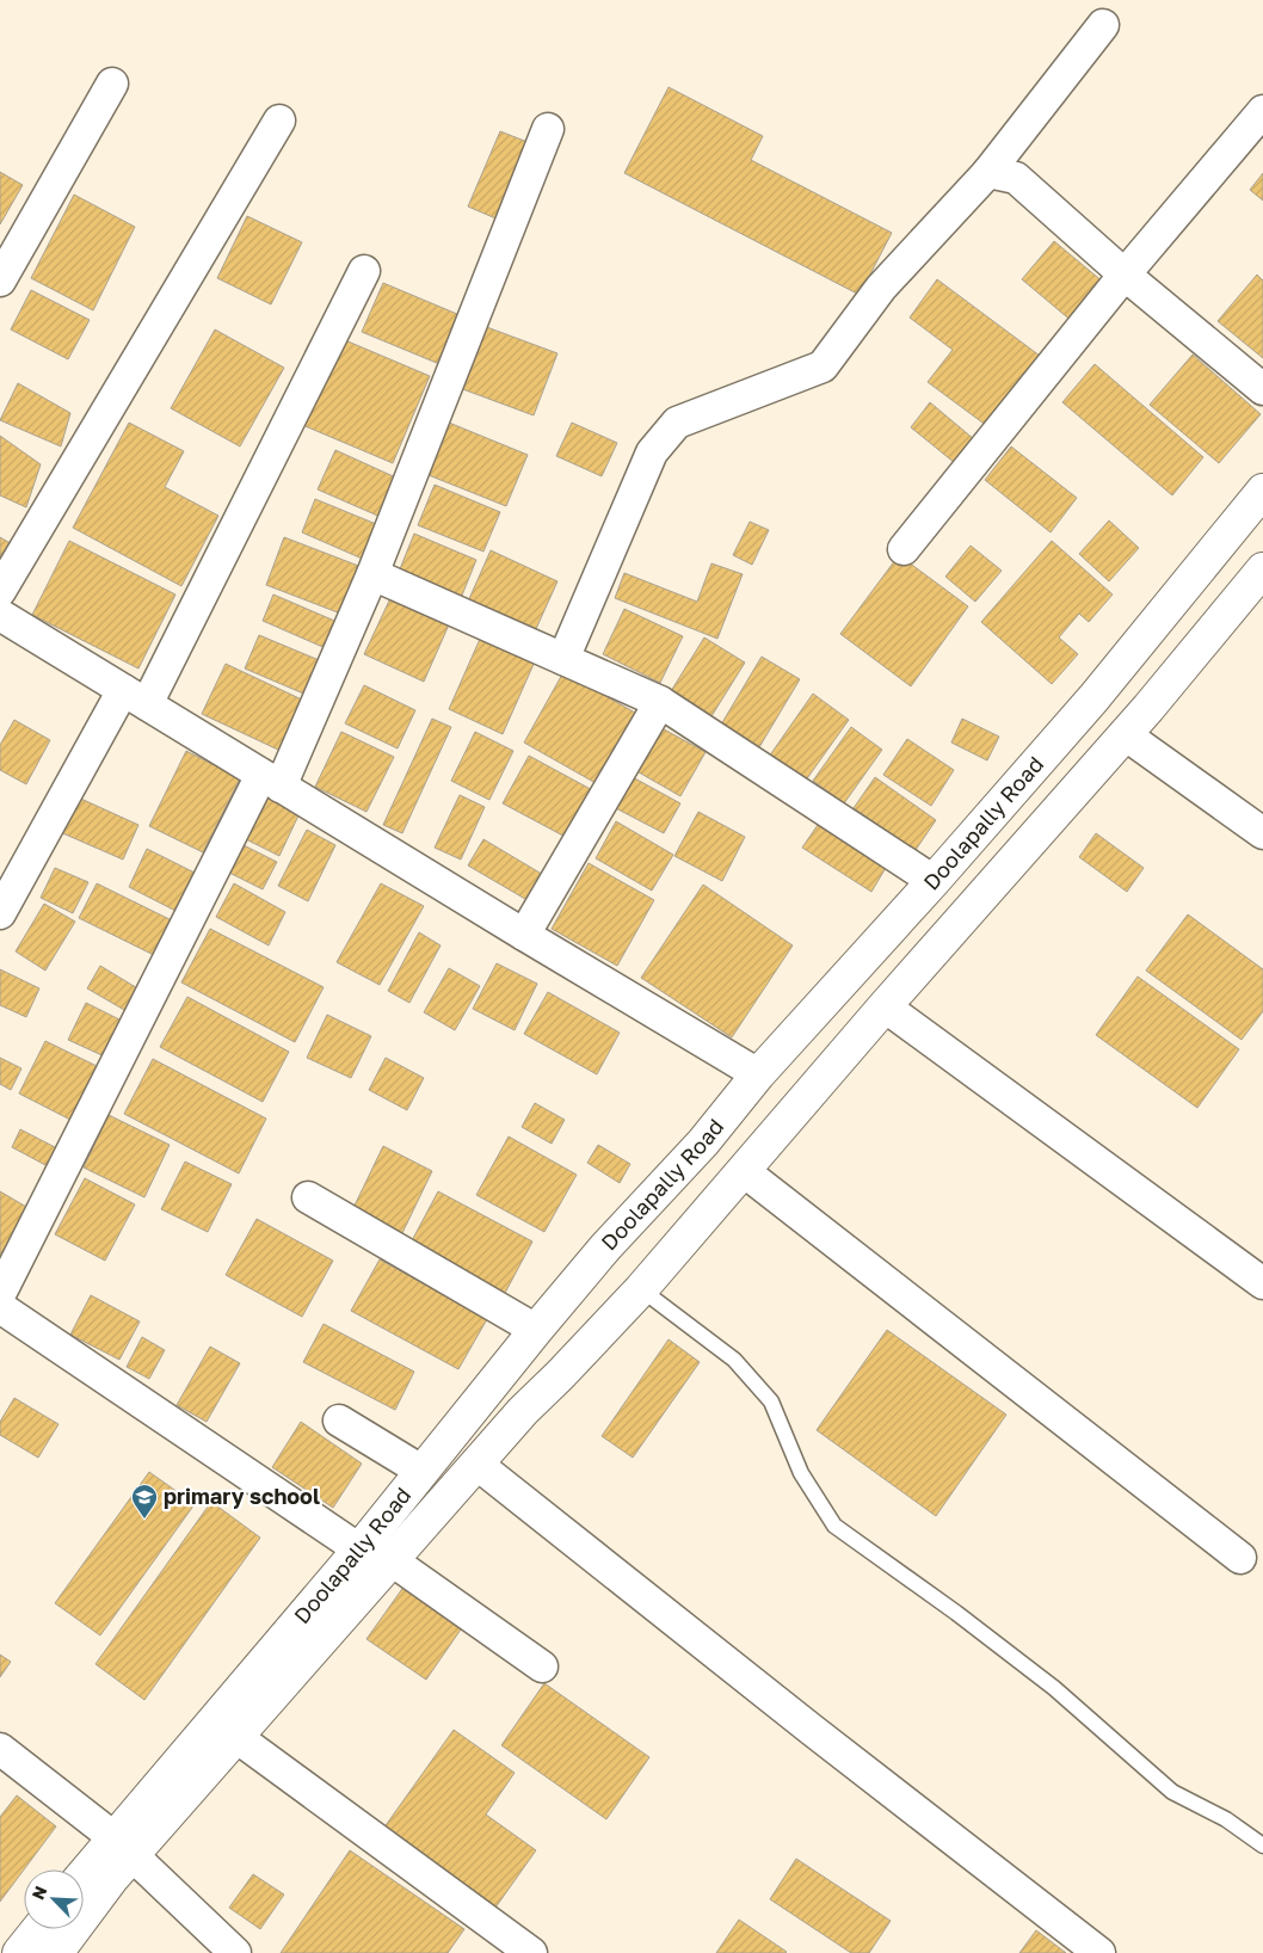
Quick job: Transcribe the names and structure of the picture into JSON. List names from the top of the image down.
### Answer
{
  "streets": {
    "main road": ["Doolapally Road"]
  },
  "places": {
    "school or university": ["primary school"]
  },
  "north": "top left"
}
